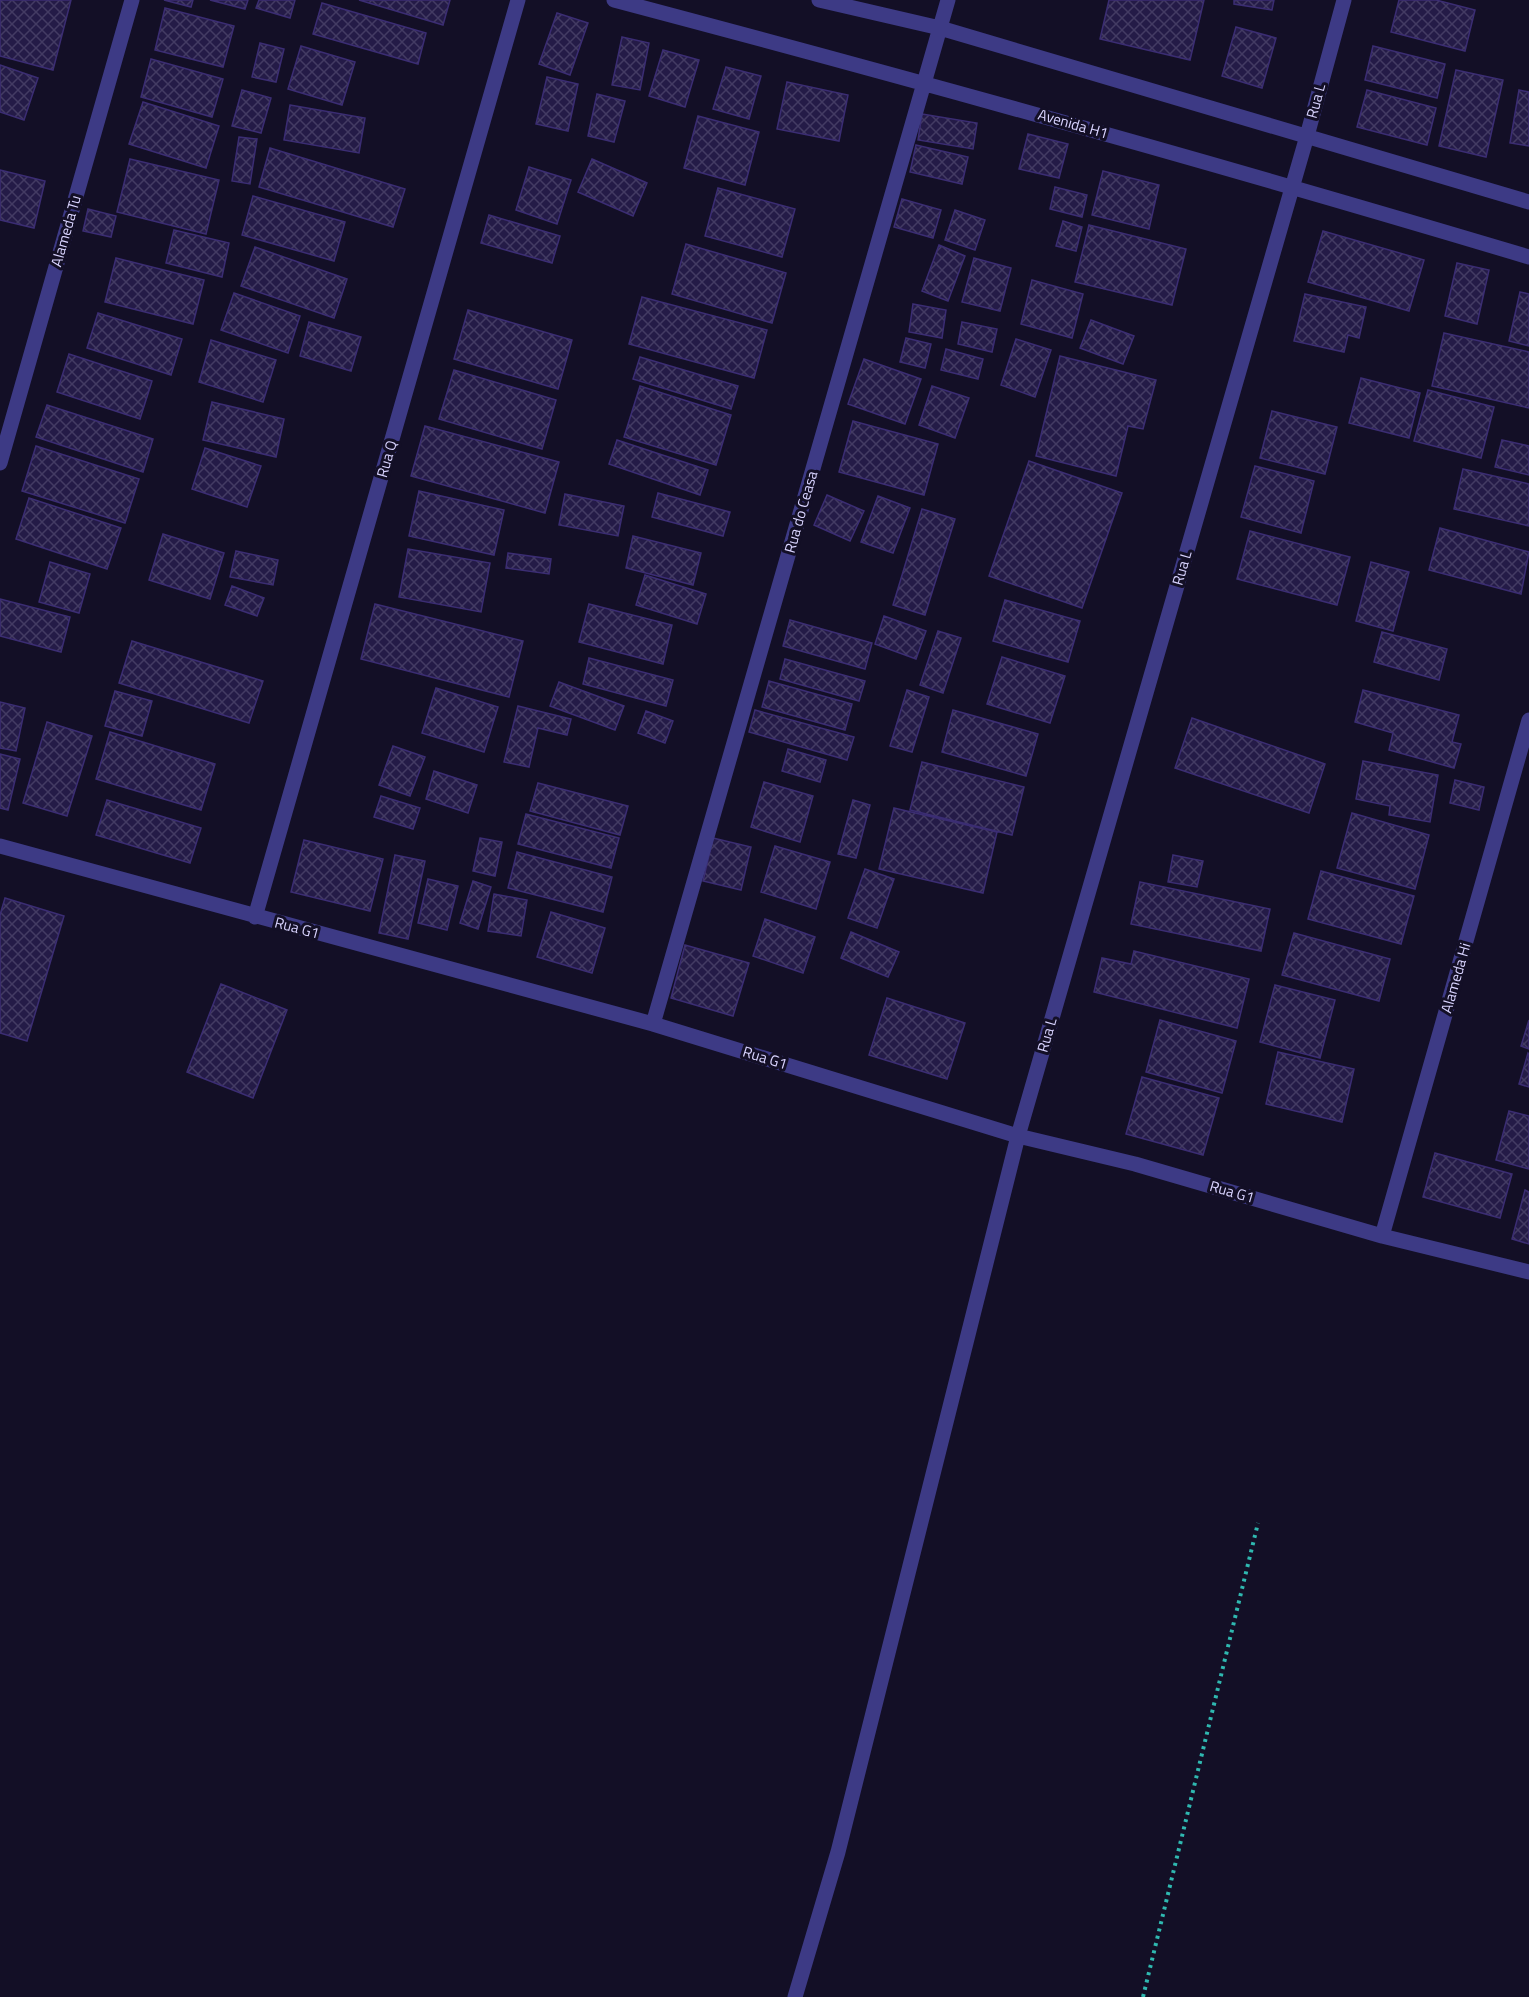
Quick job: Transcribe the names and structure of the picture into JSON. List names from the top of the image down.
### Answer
{
  "streets": {
    "street": [
      "Rua L",
      "Avenida H1",
      "Alameda Tu",
      "Rua Q",
      "Rua do Ceasa",
      "Rua G1",
      "Alameda Hi"
    ]
  },
  "crossings": [
    ["Rua L", "Avenida H1"],
    ["Rua L", "Rua G1"],
    ["Avenida H1", "Rua do Ceasa"],
    ["Rua Q", "Rua G1"],
    ["Rua do Ceasa", "Rua G1"],
    ["Rua G1", "Alameda Hi"]
  ]
}
